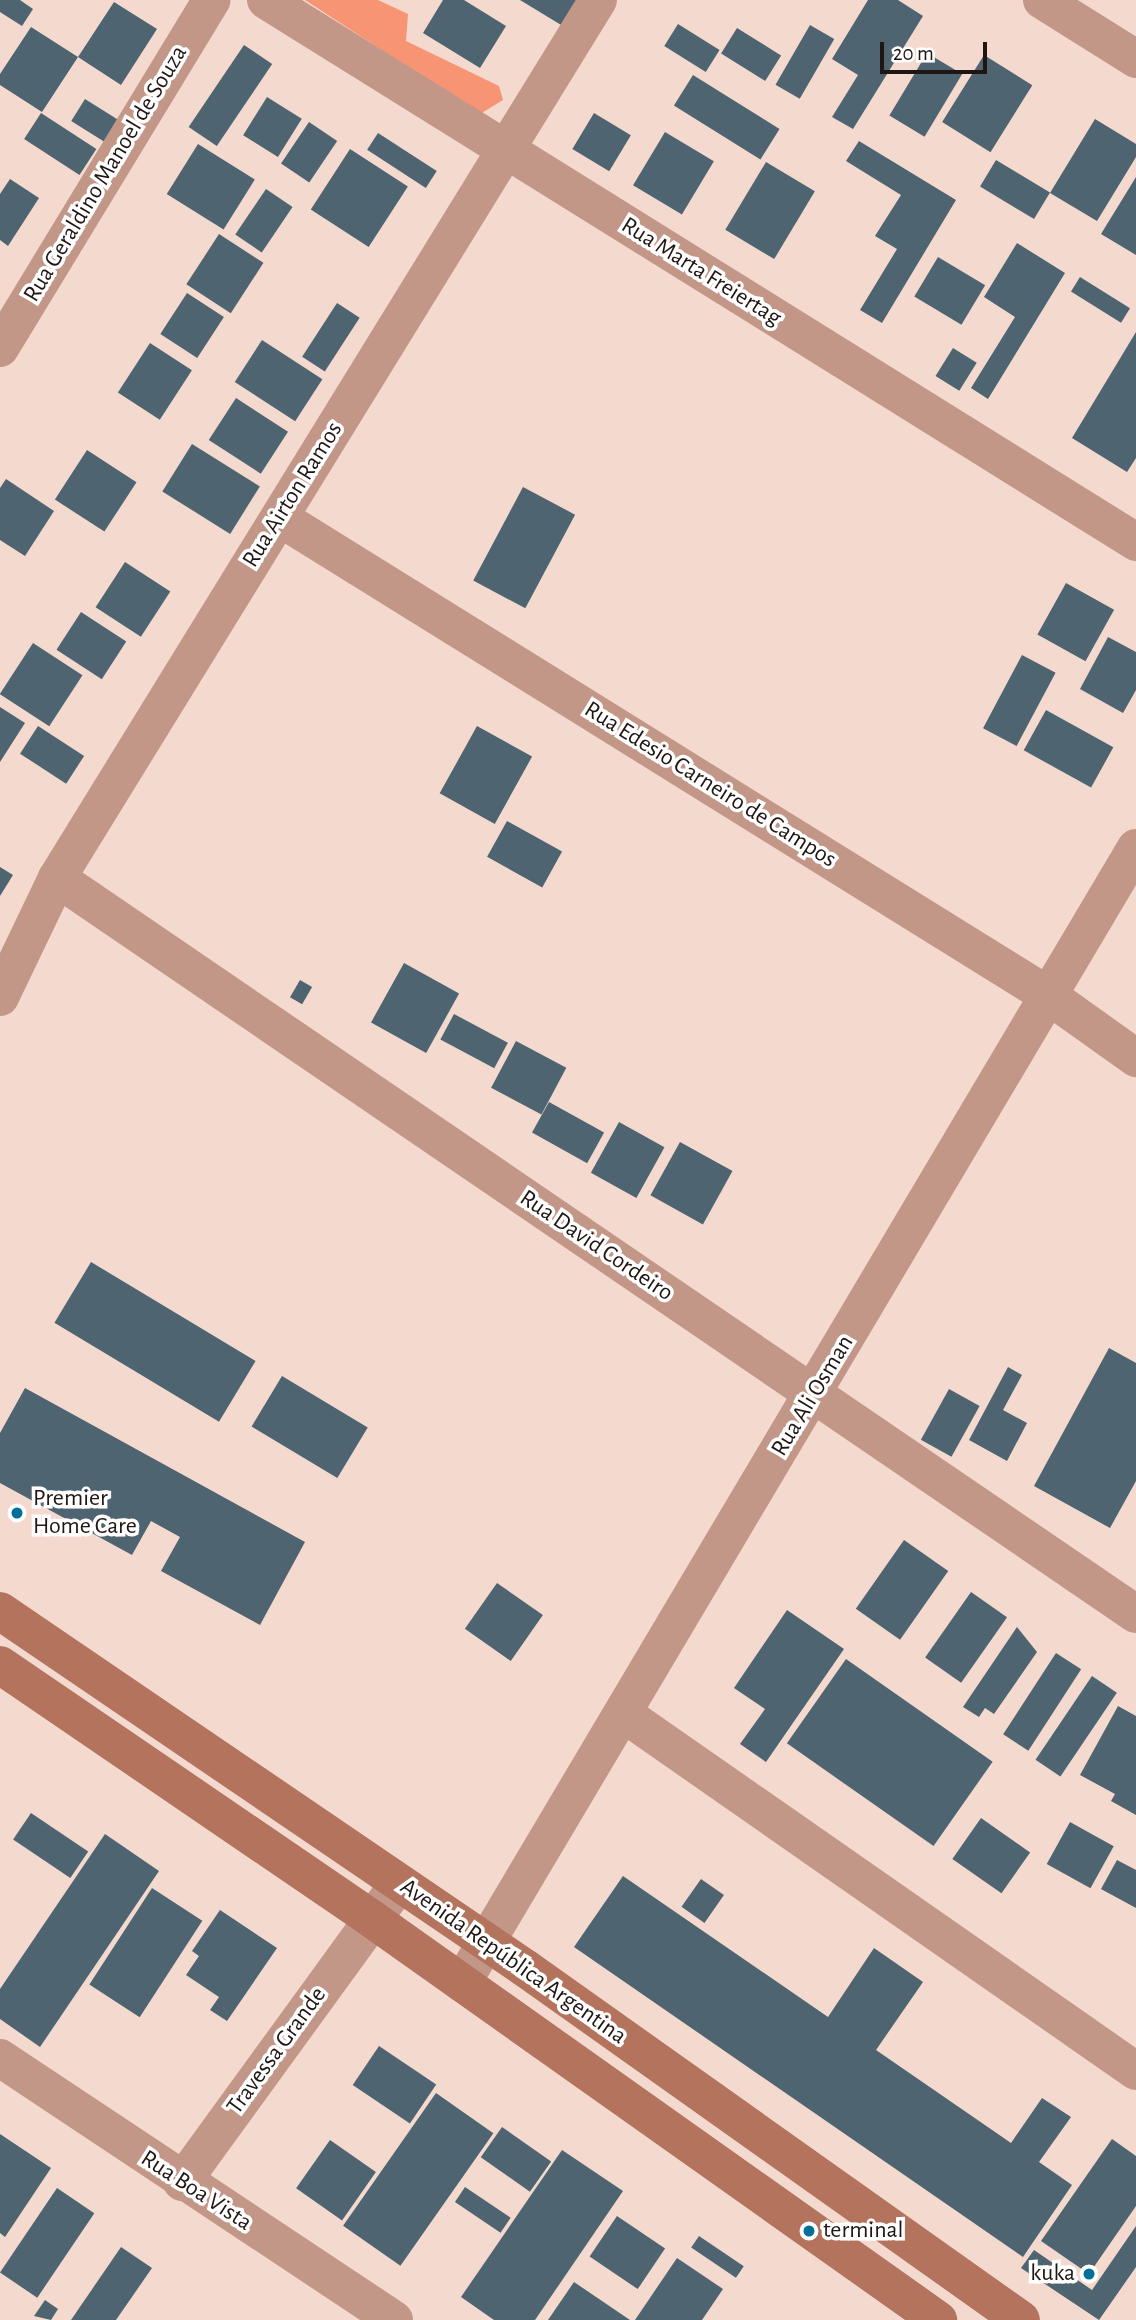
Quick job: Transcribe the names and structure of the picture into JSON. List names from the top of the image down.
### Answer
{
  "streets": {
    "main road": ["Avenida República Argentina"],
    "street": [
      "Rua Geraldino Manoel de Souza",
      "Rua Marta Freiertag",
      "Rua Airton Ramos",
      "Rua Edesio Carneiro de Campos",
      "Rua David Cordeiro",
      "Rua Ali Osman",
      "Travessa Grande",
      "Rua Boa Vista"
    ]
  },
  "crossings": [
    ["Rua Marta Freiertag", "Rua Airton Ramos"],
    ["Rua Airton Ramos", "Rua Edesio Carneiro de Campos"],
    ["Rua Airton Ramos", "Rua David Cordeiro"],
    ["Rua Edesio Carneiro de Campos", "Rua Ali Osman"],
    ["Rua David Cordeiro", "Rua Ali Osman"],
    ["Rua Ali Osman", "Avenida República Argentina"],
    ["Avenida República Argentina", "Travessa Grande"],
    ["Travessa Grande", "Rua Boa Vista"]
  ],
  "places": ["Premier Home Care", "terminal", "kuka"],
  "scale_bar": "20 m"
}
